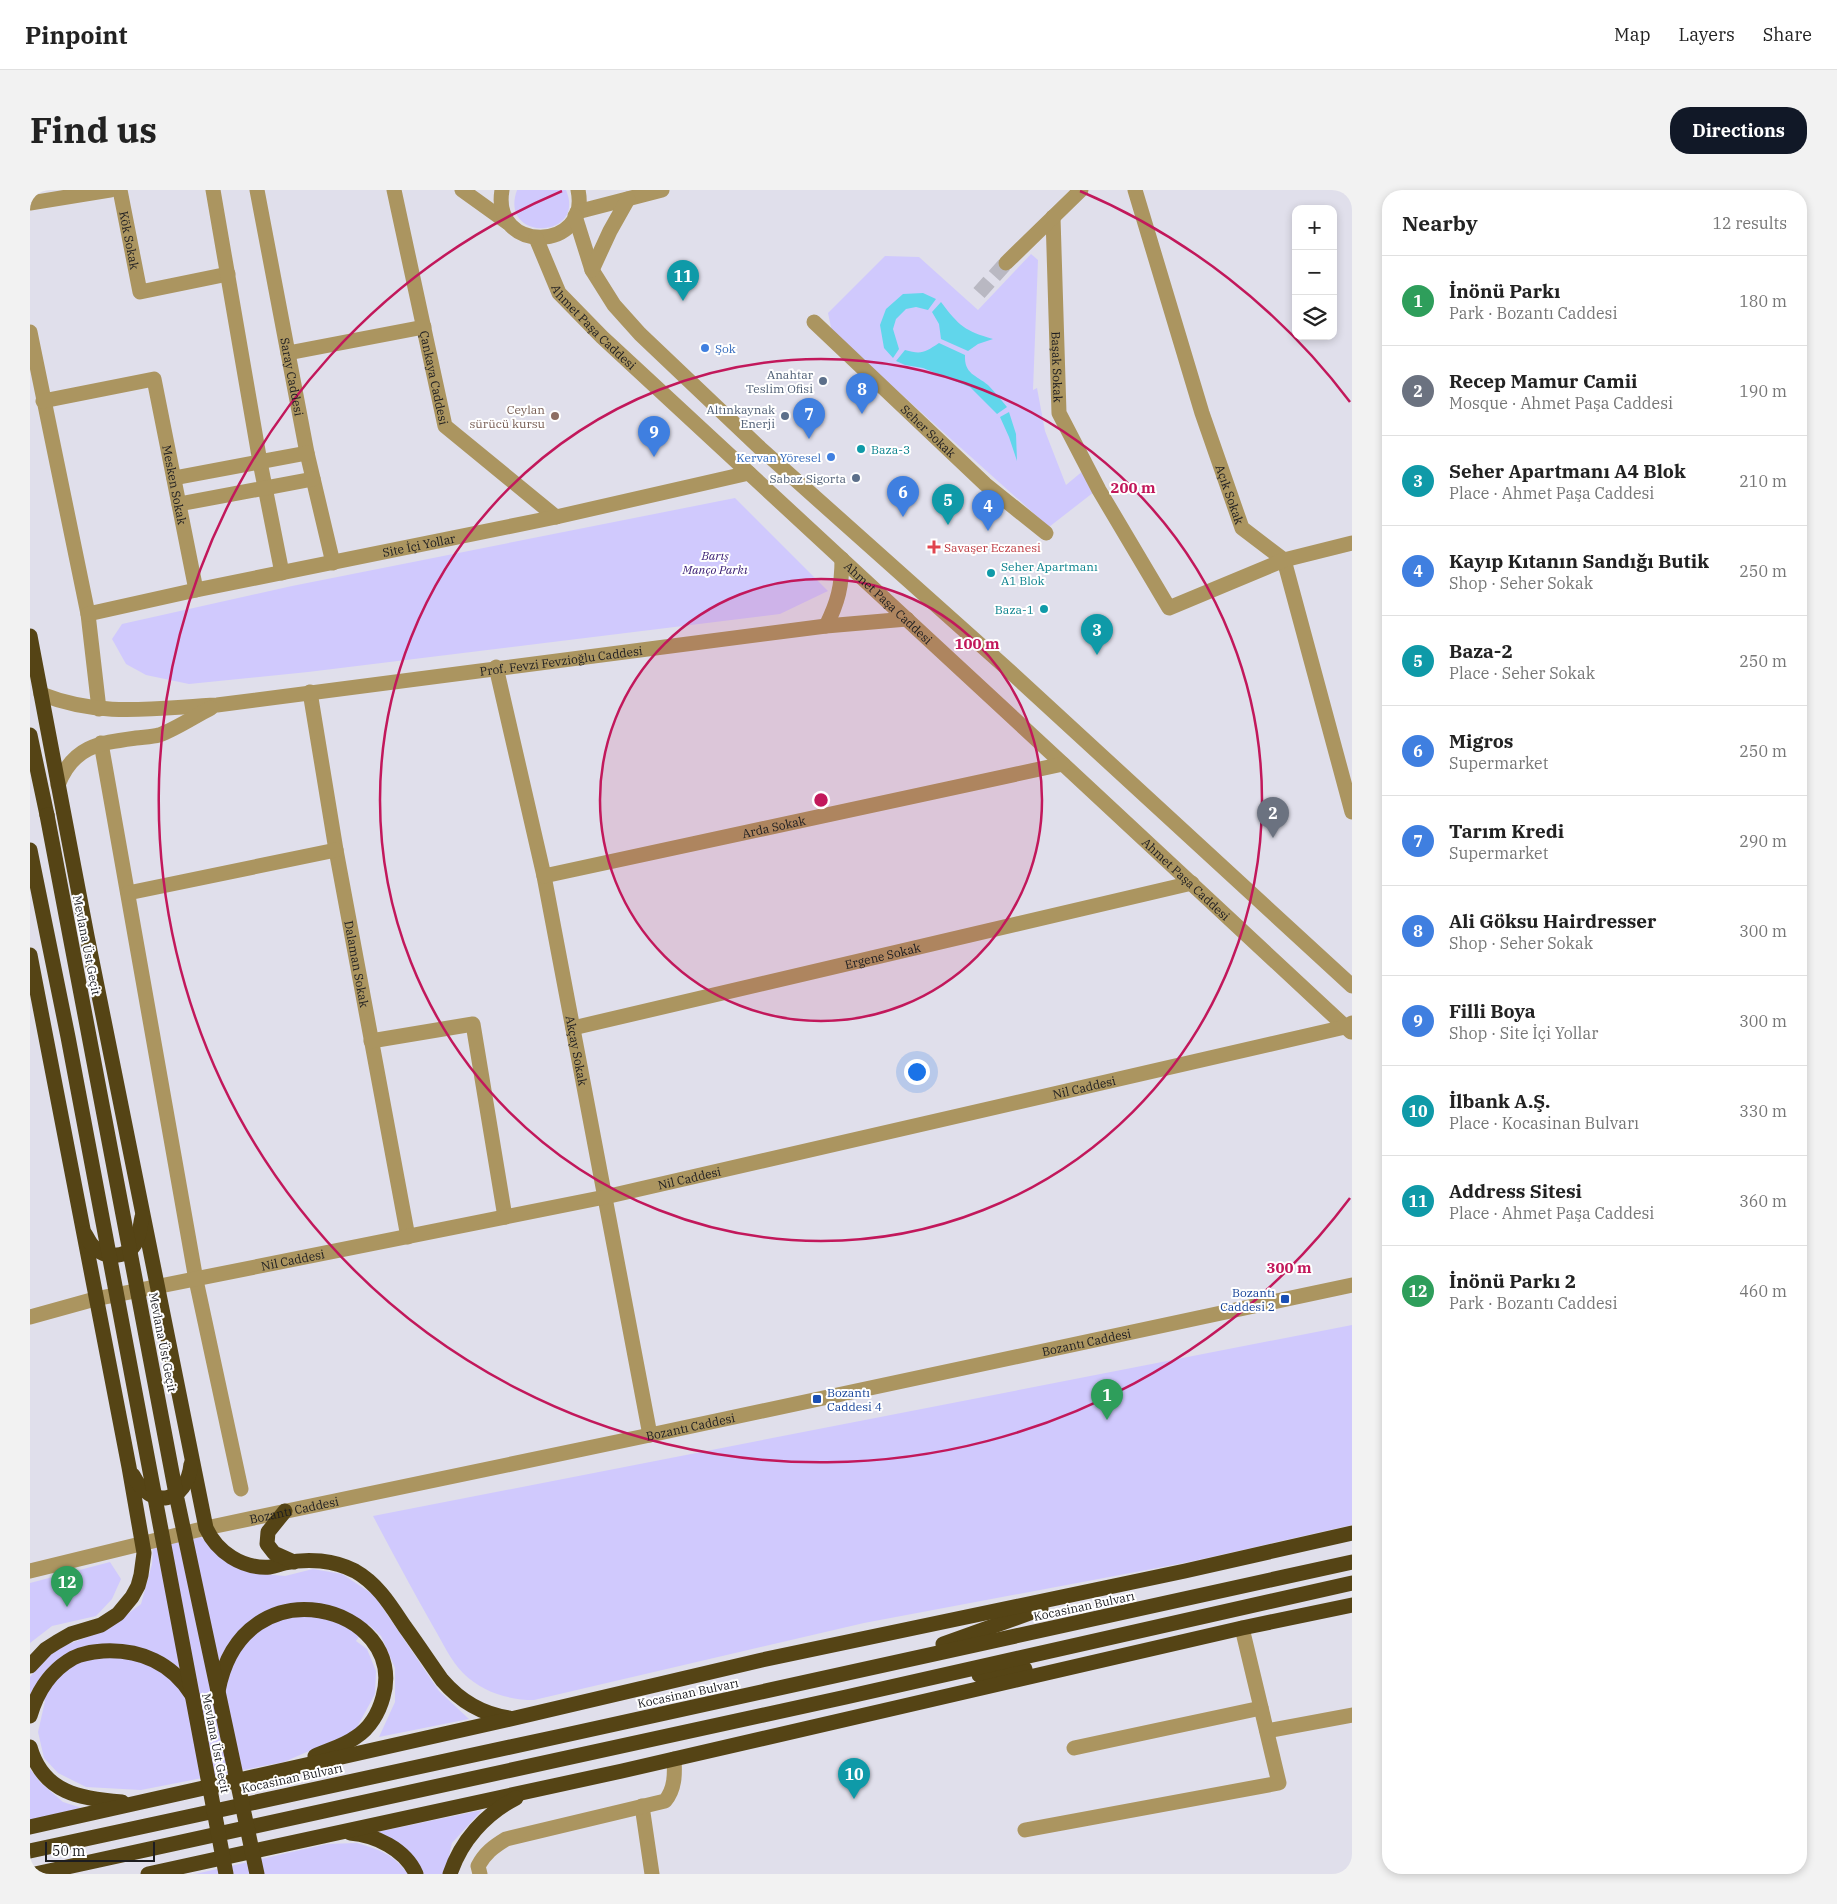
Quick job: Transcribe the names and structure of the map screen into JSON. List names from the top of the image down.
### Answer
{
  "streets": {
    "highway": ["Mevlana Üst Geçit", "Kocasinan Bulvarı"],
    "street": [
      "Kök Sokak",
      "Ahmet Paşa Caddesi",
      "Başak Sokak",
      "Saray Caddesi",
      "Çankaya Caddesi",
      "Seher Sokak",
      "Mesken Sokak",
      "Açık Sokak",
      "Site İçi Yollar",
      "Prof. Fevzi Fevzioğlu Caddesi",
      "Arda Sokak",
      "Ergene Sokak",
      "Dalaman Sokak",
      "Akçay Sokak",
      "Nil Caddesi",
      "Bozantı Caddesi"
    ]
  },
  "crossings": [
    ["Ahmet Paşa Caddesi", "Site İçi Yollar"],
    ["Ahmet Paşa Caddesi", "Prof. Fevzi Fevzioğlu Caddesi"],
    ["Ahmet Paşa Caddesi", "Arda Sokak"],
    ["Ahmet Paşa Caddesi", "Ergene Sokak"],
    ["Ahmet Paşa Caddesi", "Nil Caddesi"],
    ["Başak Sokak", "Açık Sokak"],
    ["Saray Caddesi", "Site İçi Yollar"],
    ["Çankaya Caddesi", "Site İçi Yollar"],
    ["Mesken Sokak", "Site İçi Yollar"],
    ["Prof. Fevzi Fevzioğlu Caddesi", "Dalaman Sokak"],
    ["Prof. Fevzi Fevzioğlu Caddesi", "Akçay Sokak"],
    ["Arda Sokak", "Akçay Sokak"],
    ["Ergene Sokak", "Akçay Sokak"],
    ["Dalaman Sokak", "Nil Caddesi"],
    ["Akçay Sokak", "Nil Caddesi"],
    ["Akçay Sokak", "Bozantı Caddesi"]
  ],
  "parks": ["Barış Manço Parkı"],
  "places": {
    "other": [
      "Şok",
      "Anahtar Teslim Ofisi",
      "Ceylan sürücü kursu",
      "Altınkaynak Enerji",
      "Baza-3",
      "Kervan Yöresel",
      "Sabaz Sigorta",
      "Seher Apartmanı A1 Blok",
      "Baza-1"
    ],
    "health": ["Savaşer Eczanesi"],
    "transit": ["Bozantı Caddesi 2", "Bozantı Caddesi 4"]
  },
  "scale_bar": "50 m",
  "page": {
    "header": "Pinpoint",
    "nav": ["Map", "Layers", "Share"],
    "title": "Find us",
    "buttons": "Directions",
    "heading": ["Nearby", "12 results"],
    "map_buttons": ["+", "−"],
    "list": [
      {
        "mark": "1",
        "name": "İnönü Parkı",
        "note": "Park · Bozantı Caddesi",
        "value": "180 m"
      },
      {
        "mark": "2",
        "name": "Recep Mamur Camii",
        "note": "Mosque · Ahmet Paşa Caddesi",
        "value": "190 m"
      },
      {
        "mark": "3",
        "name": "Seher Apartmanı A4 Blok",
        "note": "Place · Ahmet Paşa Caddesi",
        "value": "210 m"
      },
      {
        "mark": "4",
        "name": "Kayıp Kıtanın Sandığı Butik",
        "note": "Shop · Seher Sokak",
        "value": "250 m"
      },
      {
        "mark": "5",
        "name": "Baza-2",
        "note": "Place · Seher Sokak",
        "value": "250 m"
      },
      {
        "mark": "6",
        "name": "Migros",
        "note": "Supermarket",
        "value": "250 m"
      },
      {
        "mark": "7",
        "name": "Tarım Kredi",
        "note": "Supermarket",
        "value": "290 m"
      },
      {
        "mark": "8",
        "name": "Ali Göksu Hairdresser",
        "note": "Shop · Seher Sokak",
        "value": "300 m"
      },
      {
        "mark": "9",
        "name": "Filli Boya",
        "note": "Shop · Site İçi Yollar",
        "value": "300 m"
      },
      {
        "mark": "10",
        "name": "İlbank A.Ş.",
        "note": "Place · Kocasinan Bulvarı",
        "value": "330 m"
      },
      {
        "mark": "11",
        "name": "Address Sitesi",
        "note": "Place · Ahmet Paşa Caddesi",
        "value": "360 m"
      },
      {
        "mark": "12",
        "name": "İnönü Parkı 2",
        "note": "Park · Bozantı Caddesi",
        "value": "460 m"
      }
    ],
    "pins": [
      "11",
      "8",
      "7",
      "9",
      "6",
      "5",
      "4",
      "3",
      "2",
      "1",
      "12",
      "10"
    ],
    "scale": "50 m"
  },
  "rings": ["200 m", "100 m", "300 m"]
}
